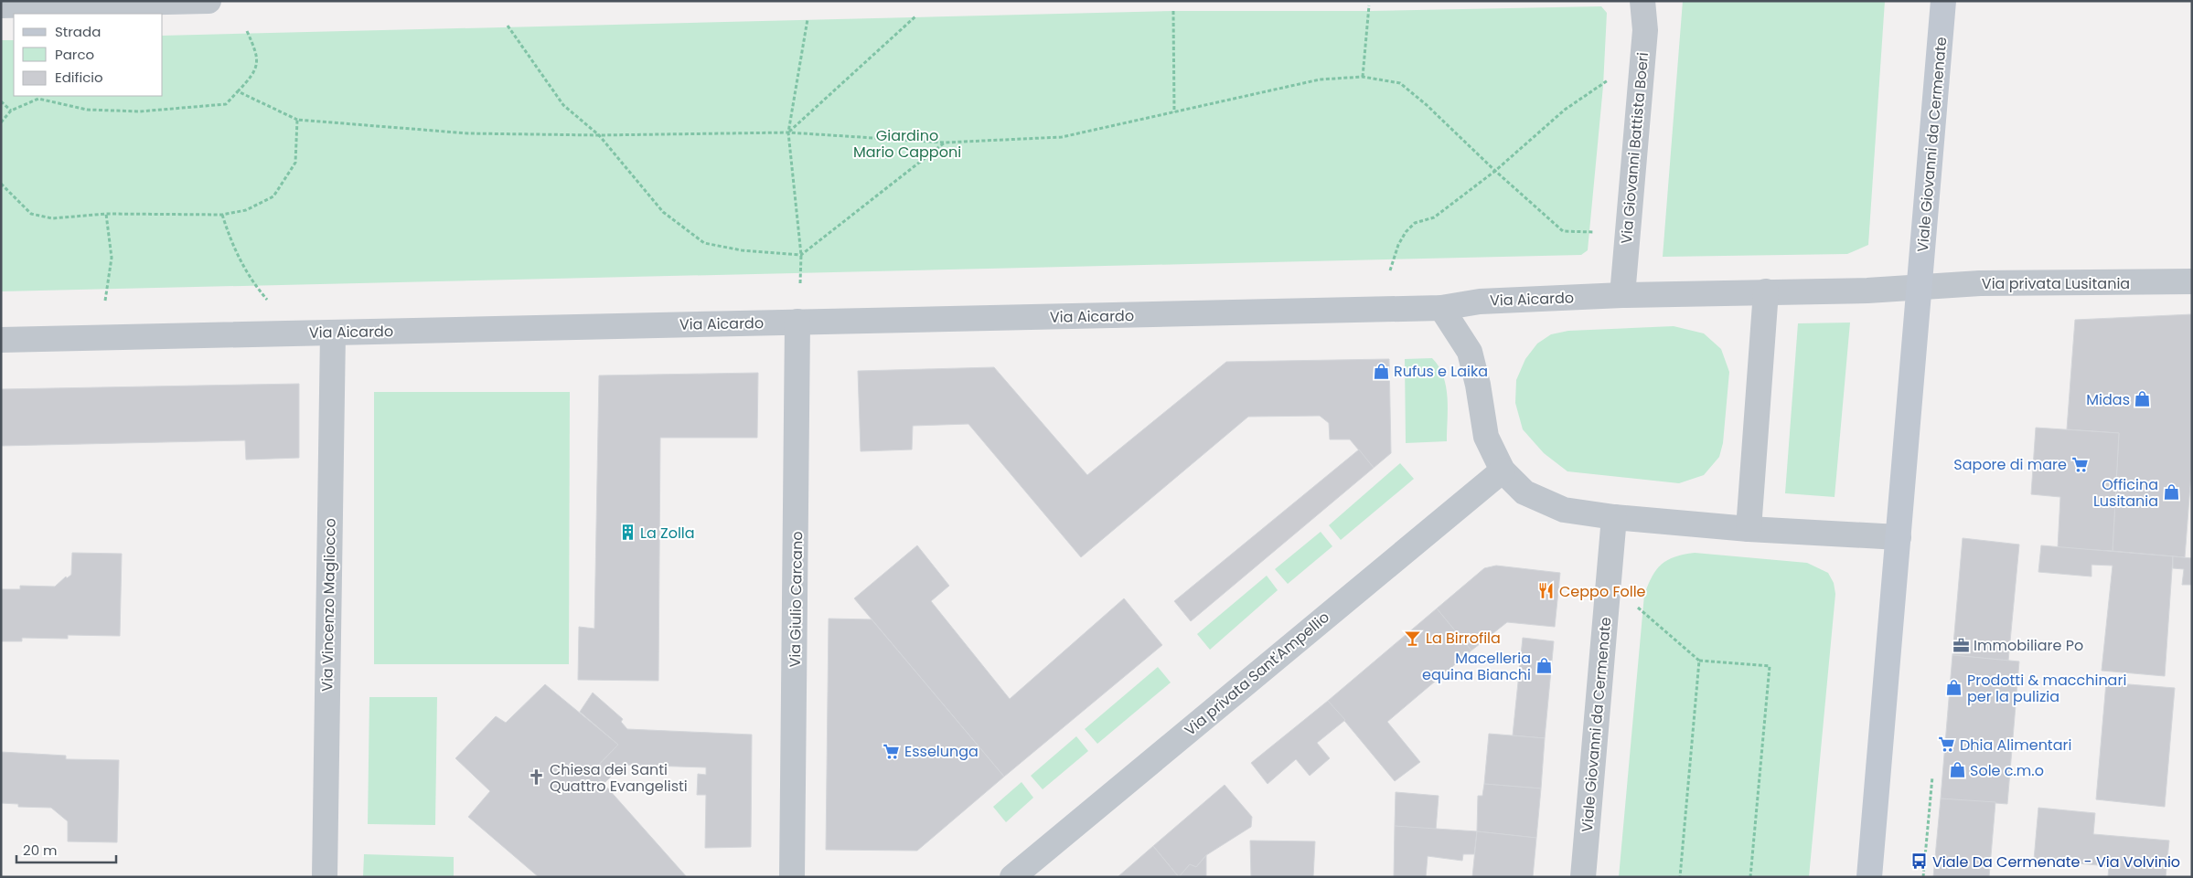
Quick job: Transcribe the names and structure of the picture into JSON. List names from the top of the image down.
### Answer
{
  "streets": {
    "main road": ["Viale Giovanni da Cermenate"],
    "street": [
      "Via Giovanni Battista Boeri",
      "Via privata Lusitania",
      "Via Aicardo",
      "Via Giulio Carcano",
      "Via Vincenzo Magliocco",
      "Via privata Sant'Ampellio"
    ]
  },
  "crossings": [
    ["Viale Giovanni da Cermenate", "Via privata Lusitania"],
    ["Via Giovanni Battista Boeri", "Via Aicardo"],
    ["Via Aicardo", "Via Giulio Carcano"],
    ["Via Aicardo", "Via Vincenzo Magliocco"]
  ],
  "parks": ["Giardino Mario Capponi"],
  "places": {
    "shop": [
      "Rufus e Laika",
      "Midas",
      "Officina Lusitania",
      "Macelleria equina Bianchi",
      "Prodotti & macchinari per la pulizia",
      "Sole c.m.o"
    ],
    "supermarket": ["Sapore di mare", "Dhia Alimentari", "Esselunga"],
    "building": ["La Zolla"],
    "restaurant": ["Ceppo Folle"],
    "bar": ["La Birrofila"],
    "office": ["Immobiliare Po"],
    "church": ["Chiesa dei Santi Quattro Evangelisti"],
    "bus stop": ["Viale Da Cermenate - Via Volvinio"]
  },
  "legend": ["Strada", "Parco", "Edificio"],
  "scale_bar": "20 m"
}
